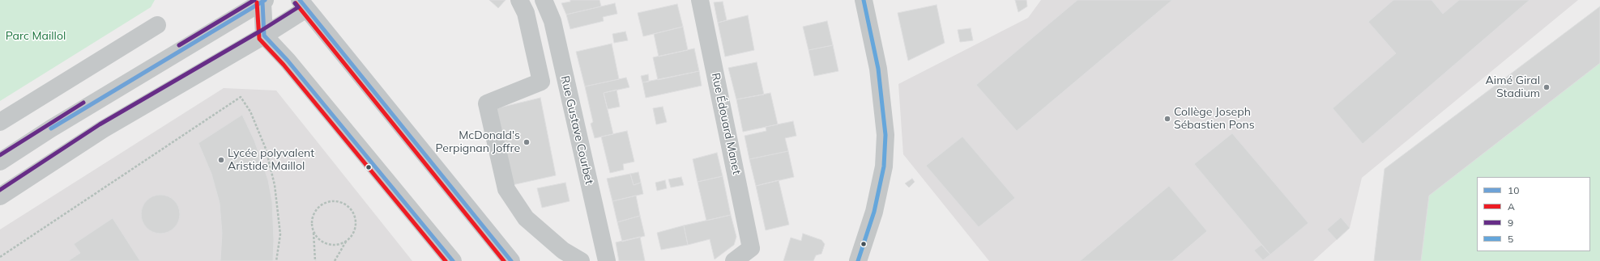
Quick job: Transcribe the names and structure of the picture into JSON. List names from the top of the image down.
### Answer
{
  "streets": {
    "street": ["Rue Édouard Manet", "Rue Gustave Courbet"]
  },
  "parks": ["Parc Maillol"],
  "places": [
    "Aimé Giral Stadium",
    "Collège Joseph Sébastien Pons",
    "McDonald's Perpignan Joffre",
    "Lycée polyvalent Aristide Maillol"
  ],
  "lines": [
    "transit line 10",
    "transit line 9",
    "transit line 5",
    "transit line A"
  ],
  "legend": [
    "10",
    "A",
    "9",
    "5"
  ]
}
